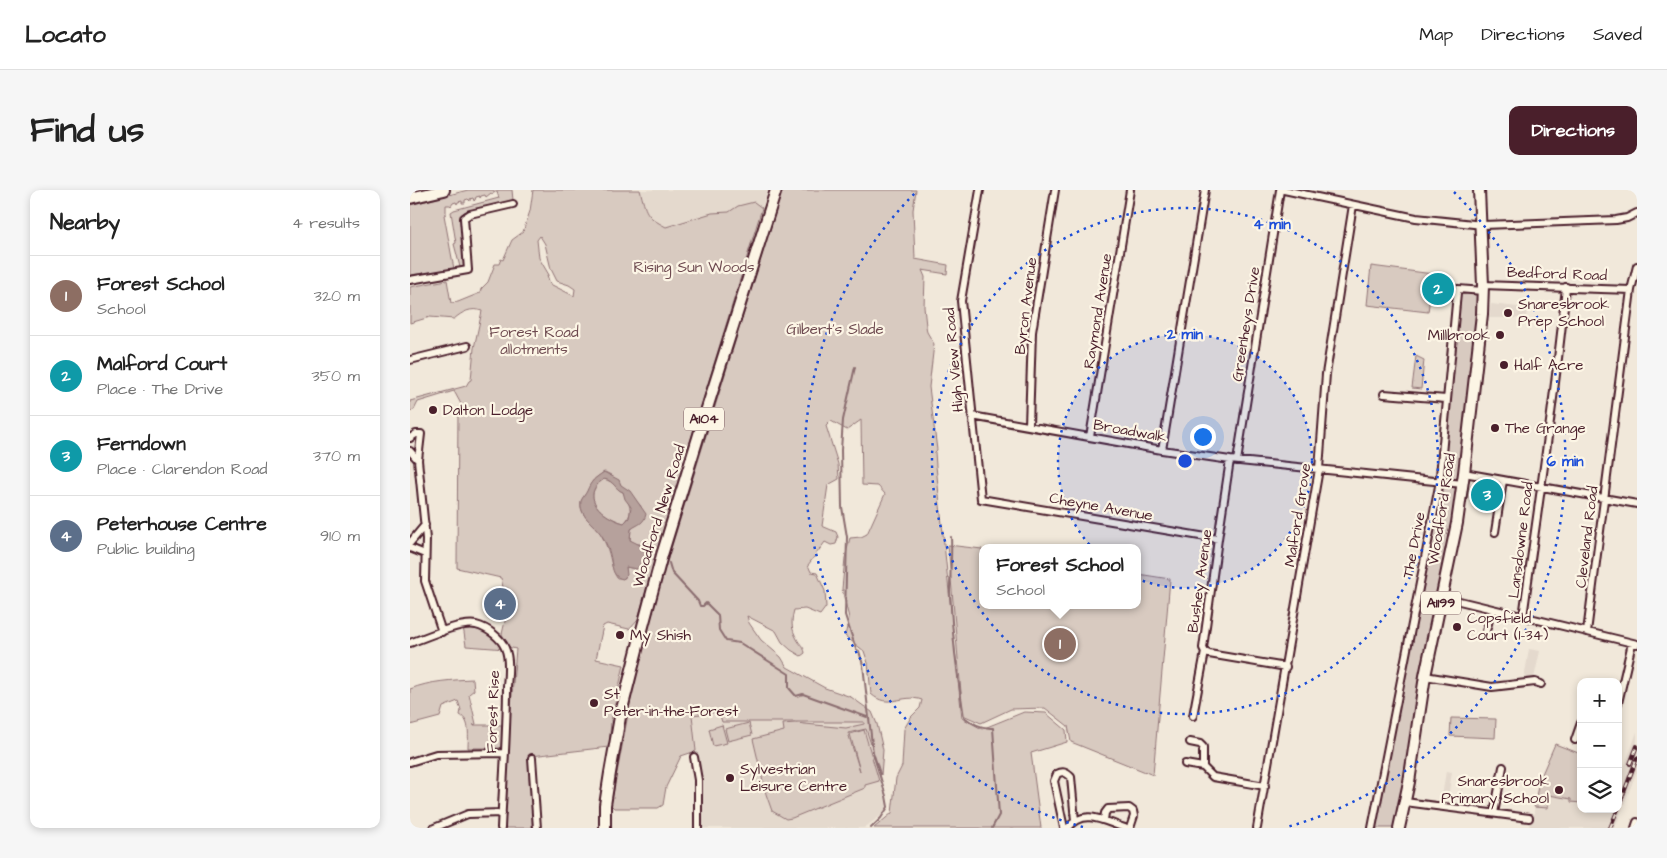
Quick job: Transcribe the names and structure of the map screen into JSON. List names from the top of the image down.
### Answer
{
  "streets": {
    "main road": [
      "A104",
      "Woodford Road",
      "Woodford New Road",
      "A1199"
    ],
    "street": [
      "Bedford Road",
      "Byron Avenue",
      "Raymond Avenue",
      "Greenheys Drive",
      "High View Road",
      "Broadwalk",
      "Cheyne Avenue",
      "Malford Grove",
      "Cleveland Road",
      "Lansdowne Road",
      "The Drive",
      "Bushey Avenue",
      "Forest Rise"
    ]
  },
  "crossings": [
    ["Bedford Road", "Woodford Road"],
    ["Bedford Road", "Cleveland Road"],
    ["Bedford Road", "Lansdowne Road"],
    ["Bedford Road", "The Drive"],
    ["Byron Avenue", "Broadwalk"],
    ["Raymond Avenue", "Broadwalk"],
    ["Greenheys Drive", "Broadwalk"],
    ["Greenheys Drive", "Bushey Avenue"],
    ["High View Road", "Broadwalk"],
    ["High View Road", "Cheyne Avenue"],
    ["Broadwalk", "Woodford Road"],
    ["Broadwalk", "Malford Grove"],
    ["Broadwalk", "Cleveland Road"],
    ["Broadwalk", "Lansdowne Road"],
    ["Broadwalk", "The Drive"],
    ["Broadwalk", "Bushey Avenue"],
    ["Cheyne Avenue", "Bushey Avenue"],
    ["Woodford Road", "The Drive"],
    ["Malford Grove", "Bushey Avenue"]
  ],
  "parks": ["Rising Sun Woods", "Gilbert's Slade", "Forest Road allotments"],
  "places": [
    "Snaresbrook Prep School",
    "Millbrook",
    "Half Acre",
    "Dalton Lodge",
    "The Grange",
    "Copsfield Court (1-34)",
    "My Shish",
    "St Peter-in-the-Forest",
    "Sylvestrian Leisure Centre",
    "Snaresbrook Primary School"
  ],
  "page": {
    "header": "Locato",
    "nav": ["Map", "Directions", "Saved"],
    "title": "Find us",
    "buttons": "Directions",
    "heading": ["Nearby", "4 results"],
    "list": [
      {
        "mark": "1",
        "name": "Forest School",
        "note": "School",
        "value": "320 m"
      },
      {
        "mark": "2",
        "name": "Malford Court",
        "note": "Place · The Drive",
        "value": "350 m"
      },
      {
        "mark": "3",
        "name": "Ferndown",
        "note": "Place · Clarendon Road",
        "value": "370 m"
      },
      {
        "mark": "4",
        "name": "Peterhouse Centre",
        "note": "Public building",
        "value": "910 m"
      }
    ],
    "pins": [
      "2",
      "3",
      "4",
      "1"
    ],
    "popup": ["Forest School", "School"],
    "map_buttons": ["+", "−"]
  },
  "rings": ["4 min", "2 min", "6 min"]
}
